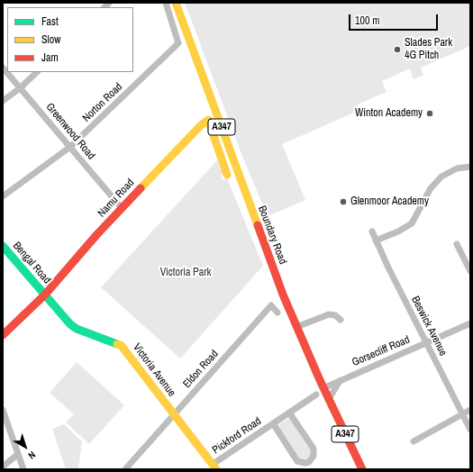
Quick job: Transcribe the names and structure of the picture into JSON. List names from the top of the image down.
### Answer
{
  "streets": {
    "street": [
      "Norton Road",
      "A347",
      "Greenwood Road",
      "Namu Road",
      "Boundary Road",
      "Bengal Road",
      "Beswick Avenue",
      "Gorsecliff Road",
      "Eldon Road",
      "Victoria Avenue",
      "Pickford Road"
    ]
  },
  "crossings": [
    ["Norton Road", "Greenwood Road"],
    ["Greenwood Road", "Namu Road"],
    ["Namu Road", "Bengal Road"],
    ["Namu Road", "Victoria Avenue"],
    ["Boundary Road", "Gorsecliff Road"],
    ["Bengal Road", "Victoria Avenue"],
    ["Beswick Avenue", "Gorsecliff Road"],
    ["Eldon Road", "Victoria Avenue"],
    ["Victoria Avenue", "Pickford Road"]
  ],
  "parks": ["Victoria Park"],
  "places": ["Slades Park 4G Pitch", "Winton Academy", "Glenmoor Academy"],
  "legend": ["Fast", "Slow", "Jam"],
  "scale_bar": "100 m",
  "north": "bottom right"
}
